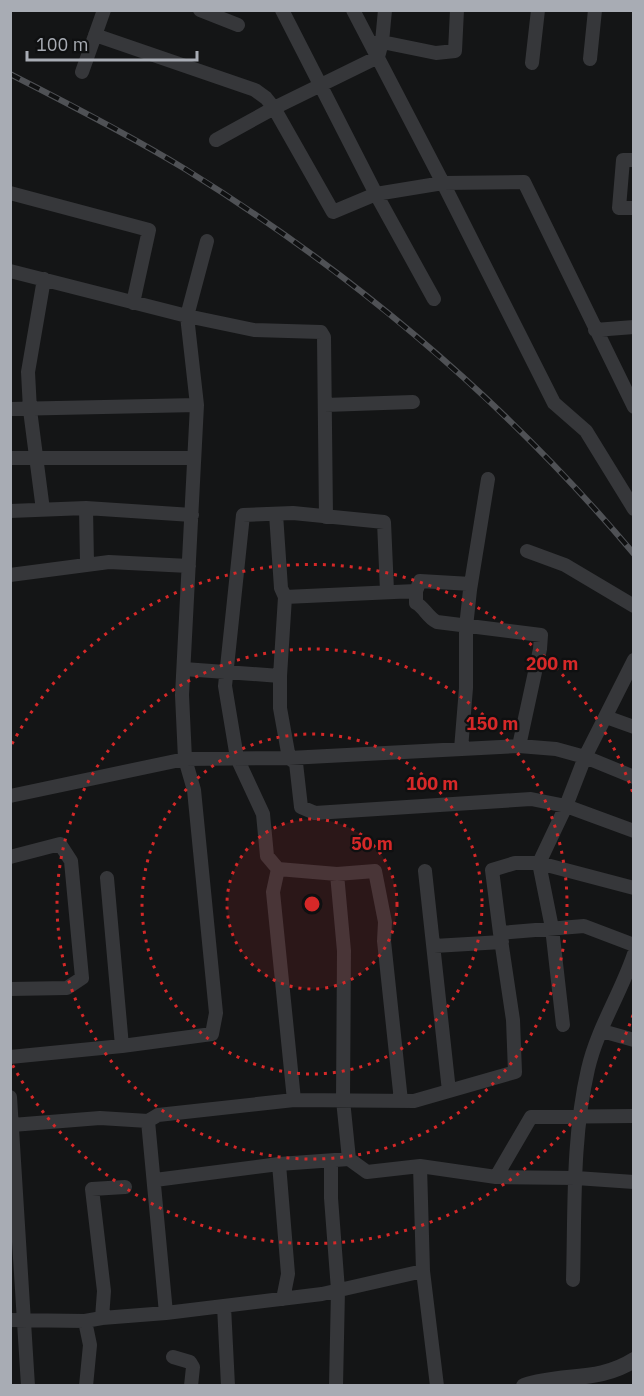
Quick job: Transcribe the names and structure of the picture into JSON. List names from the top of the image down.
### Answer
{
  "scale_bar": "100 m",
  "rings": [
    "200 m",
    "150 m",
    "100 m",
    "50 m"
  ]
}
